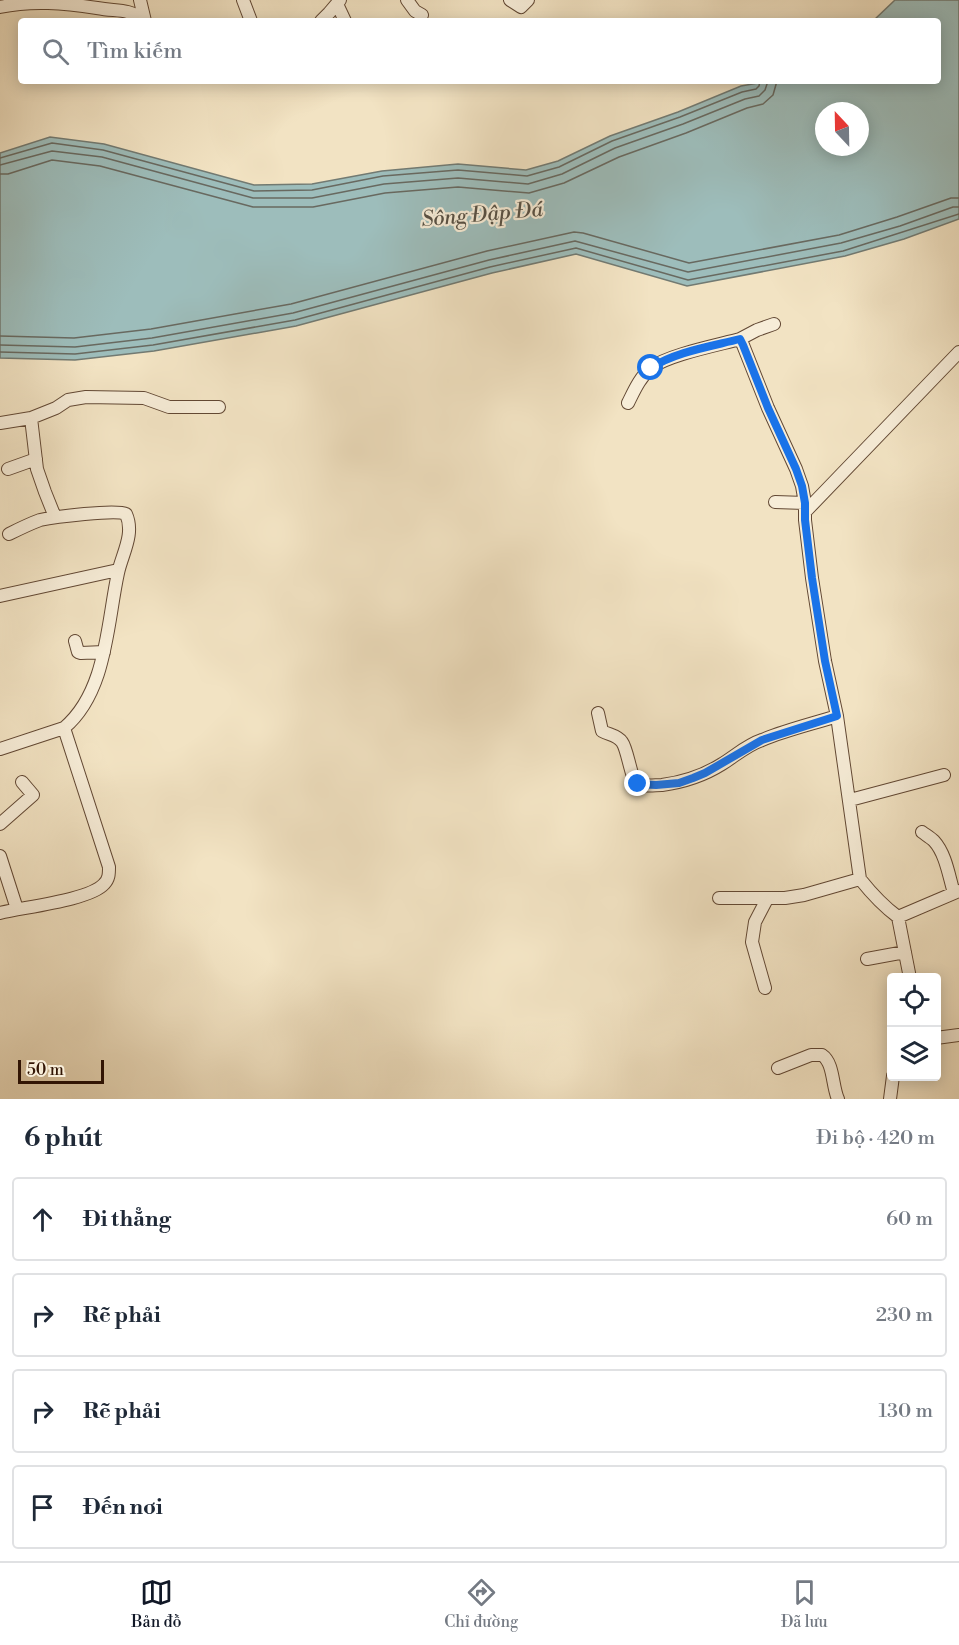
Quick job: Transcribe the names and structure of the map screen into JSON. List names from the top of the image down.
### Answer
{
  "water": ["Sông Đập Đá"],
  "scale_bar": "50 m",
  "north": "top",
  "page": {
    "search": "Tìm kiếm",
    "scale": "50 m",
    "heading": ["6 phút", "Đi bộ · 420 m"],
    "list": [
      ["Đi thẳng", "60 m"],
      ["Rẽ phải", "230 m"],
      ["Rẽ phải", "130 m"],
      "Đến nơi"
    ],
    "nav": ["Bản đồ", "Chỉ đường", "Đã lưu"]
  }
}
